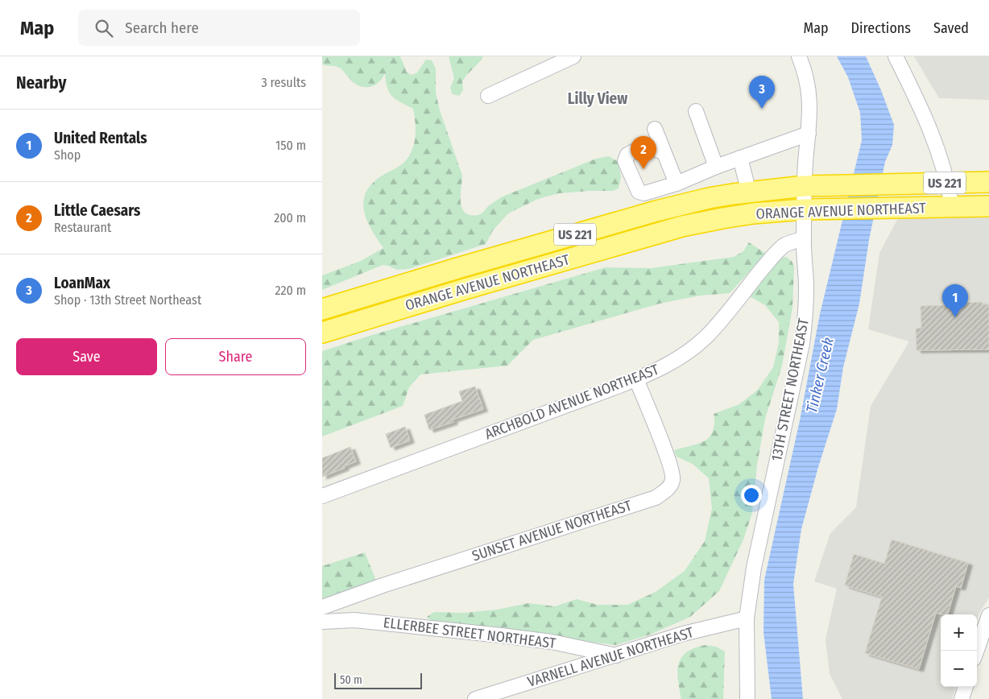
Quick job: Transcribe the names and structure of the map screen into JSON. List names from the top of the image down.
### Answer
{
  "streets": {
    "highway": ["US 221", "ORANGE AVENUE NORTHEAST"],
    "street": [
      "13TH STREET NORTHEAST",
      "ARCHBOLD AVENUE NORTHEAST",
      "SUNSET AVENUE NORTHEAST",
      "ELLERBEE STREET NORTHEAST",
      "VARNELL AVENUE NORTHEAST"
    ]
  },
  "crossings": [
    ["ORANGE AVENUE NORTHEAST", "13TH STREET NORTHEAST"],
    ["13TH STREET NORTHEAST", "ARCHBOLD AVENUE NORTHEAST"],
    ["13TH STREET NORTHEAST", "VARNELL AVENUE NORTHEAST"],
    ["ARCHBOLD AVENUE NORTHEAST", "SUNSET AVENUE NORTHEAST"],
    ["ELLERBEE STREET NORTHEAST", "VARNELL AVENUE NORTHEAST"]
  ],
  "districts": ["Lilly View"],
  "water": ["Tinker Creek"],
  "scale_bar": "50 m",
  "page": {
    "header": "Map",
    "search": "Search here",
    "nav": ["Map", "Directions", "Saved"],
    "heading": ["Nearby", "3 results"],
    "pins": ["3", "2", "1"],
    "list": [
      {
        "mark": "1",
        "name": "United Rentals",
        "note": "Shop",
        "value": "150 m"
      },
      {
        "mark": "2",
        "name": "Little Caesars",
        "note": "Restaurant",
        "value": "200 m"
      },
      {
        "mark": "3",
        "name": "LoanMax",
        "note": "Shop · 13th Street Northeast",
        "value": "220 m"
      }
    ],
    "buttons": ["Save", "Share"],
    "map_buttons": ["+", "−"],
    "scale": "50 m"
  }
}
